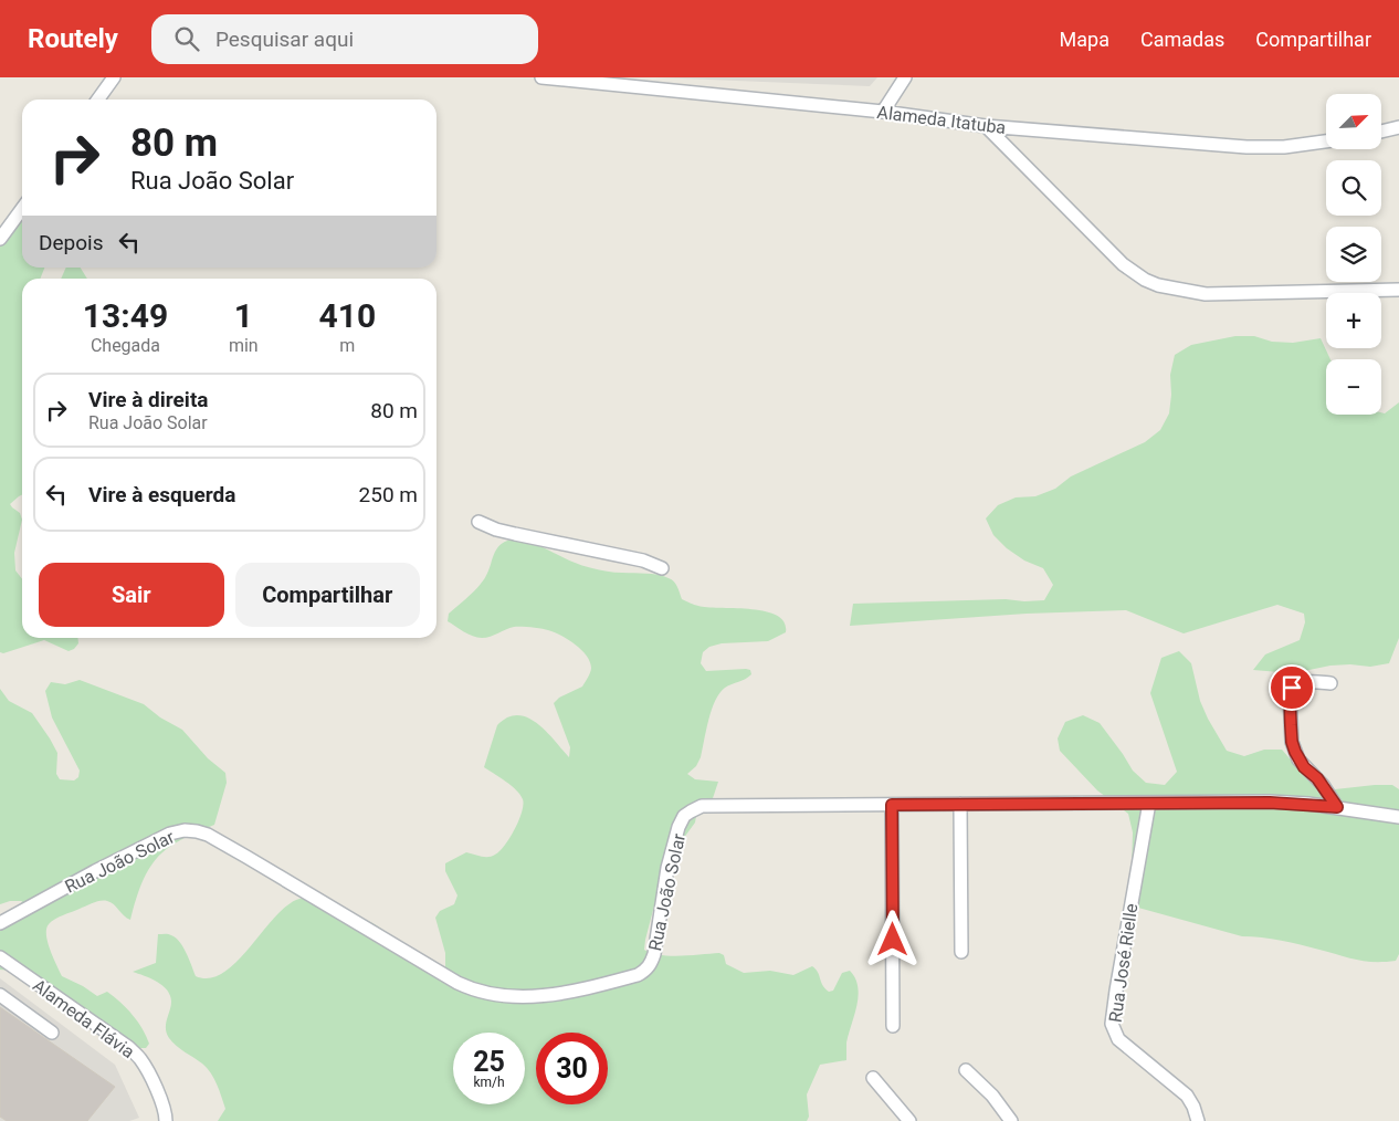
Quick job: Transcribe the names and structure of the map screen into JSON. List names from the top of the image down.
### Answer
{
  "streets": {
    "street": [
      "Alameda Itatuba",
      "Rua João Solar",
      "Rua José Rielle",
      "Alameda Flávia"
    ]
  },
  "crossings": [
    ["Rua João Solar", "Rua José Rielle"]
  ],
  "north": "top right",
  "page": {
    "header": "Routely",
    "search": "Pesquisar aqui",
    "nav": ["Mapa", "Camadas", "Compartilhar"],
    "map_buttons": ["+", "−"],
    "turn": ["80 m", "Rua João Solar"],
    "then": "Depois",
    "eta": [
      "13:49",
      "Chegada",
      "1",
      "min",
      "410",
      "m"
    ],
    "list": [
      {
        "name": "Vire à direita",
        "note": "Rua João Solar",
        "value": "80 m"
      },
      {
        "name": "Vire à esquerda",
        "value": "250 m"
      }
    ],
    "buttons": ["Sair", "Compartilhar"],
    "speed": "25 km/h",
    "limit": "30"
  }
}
